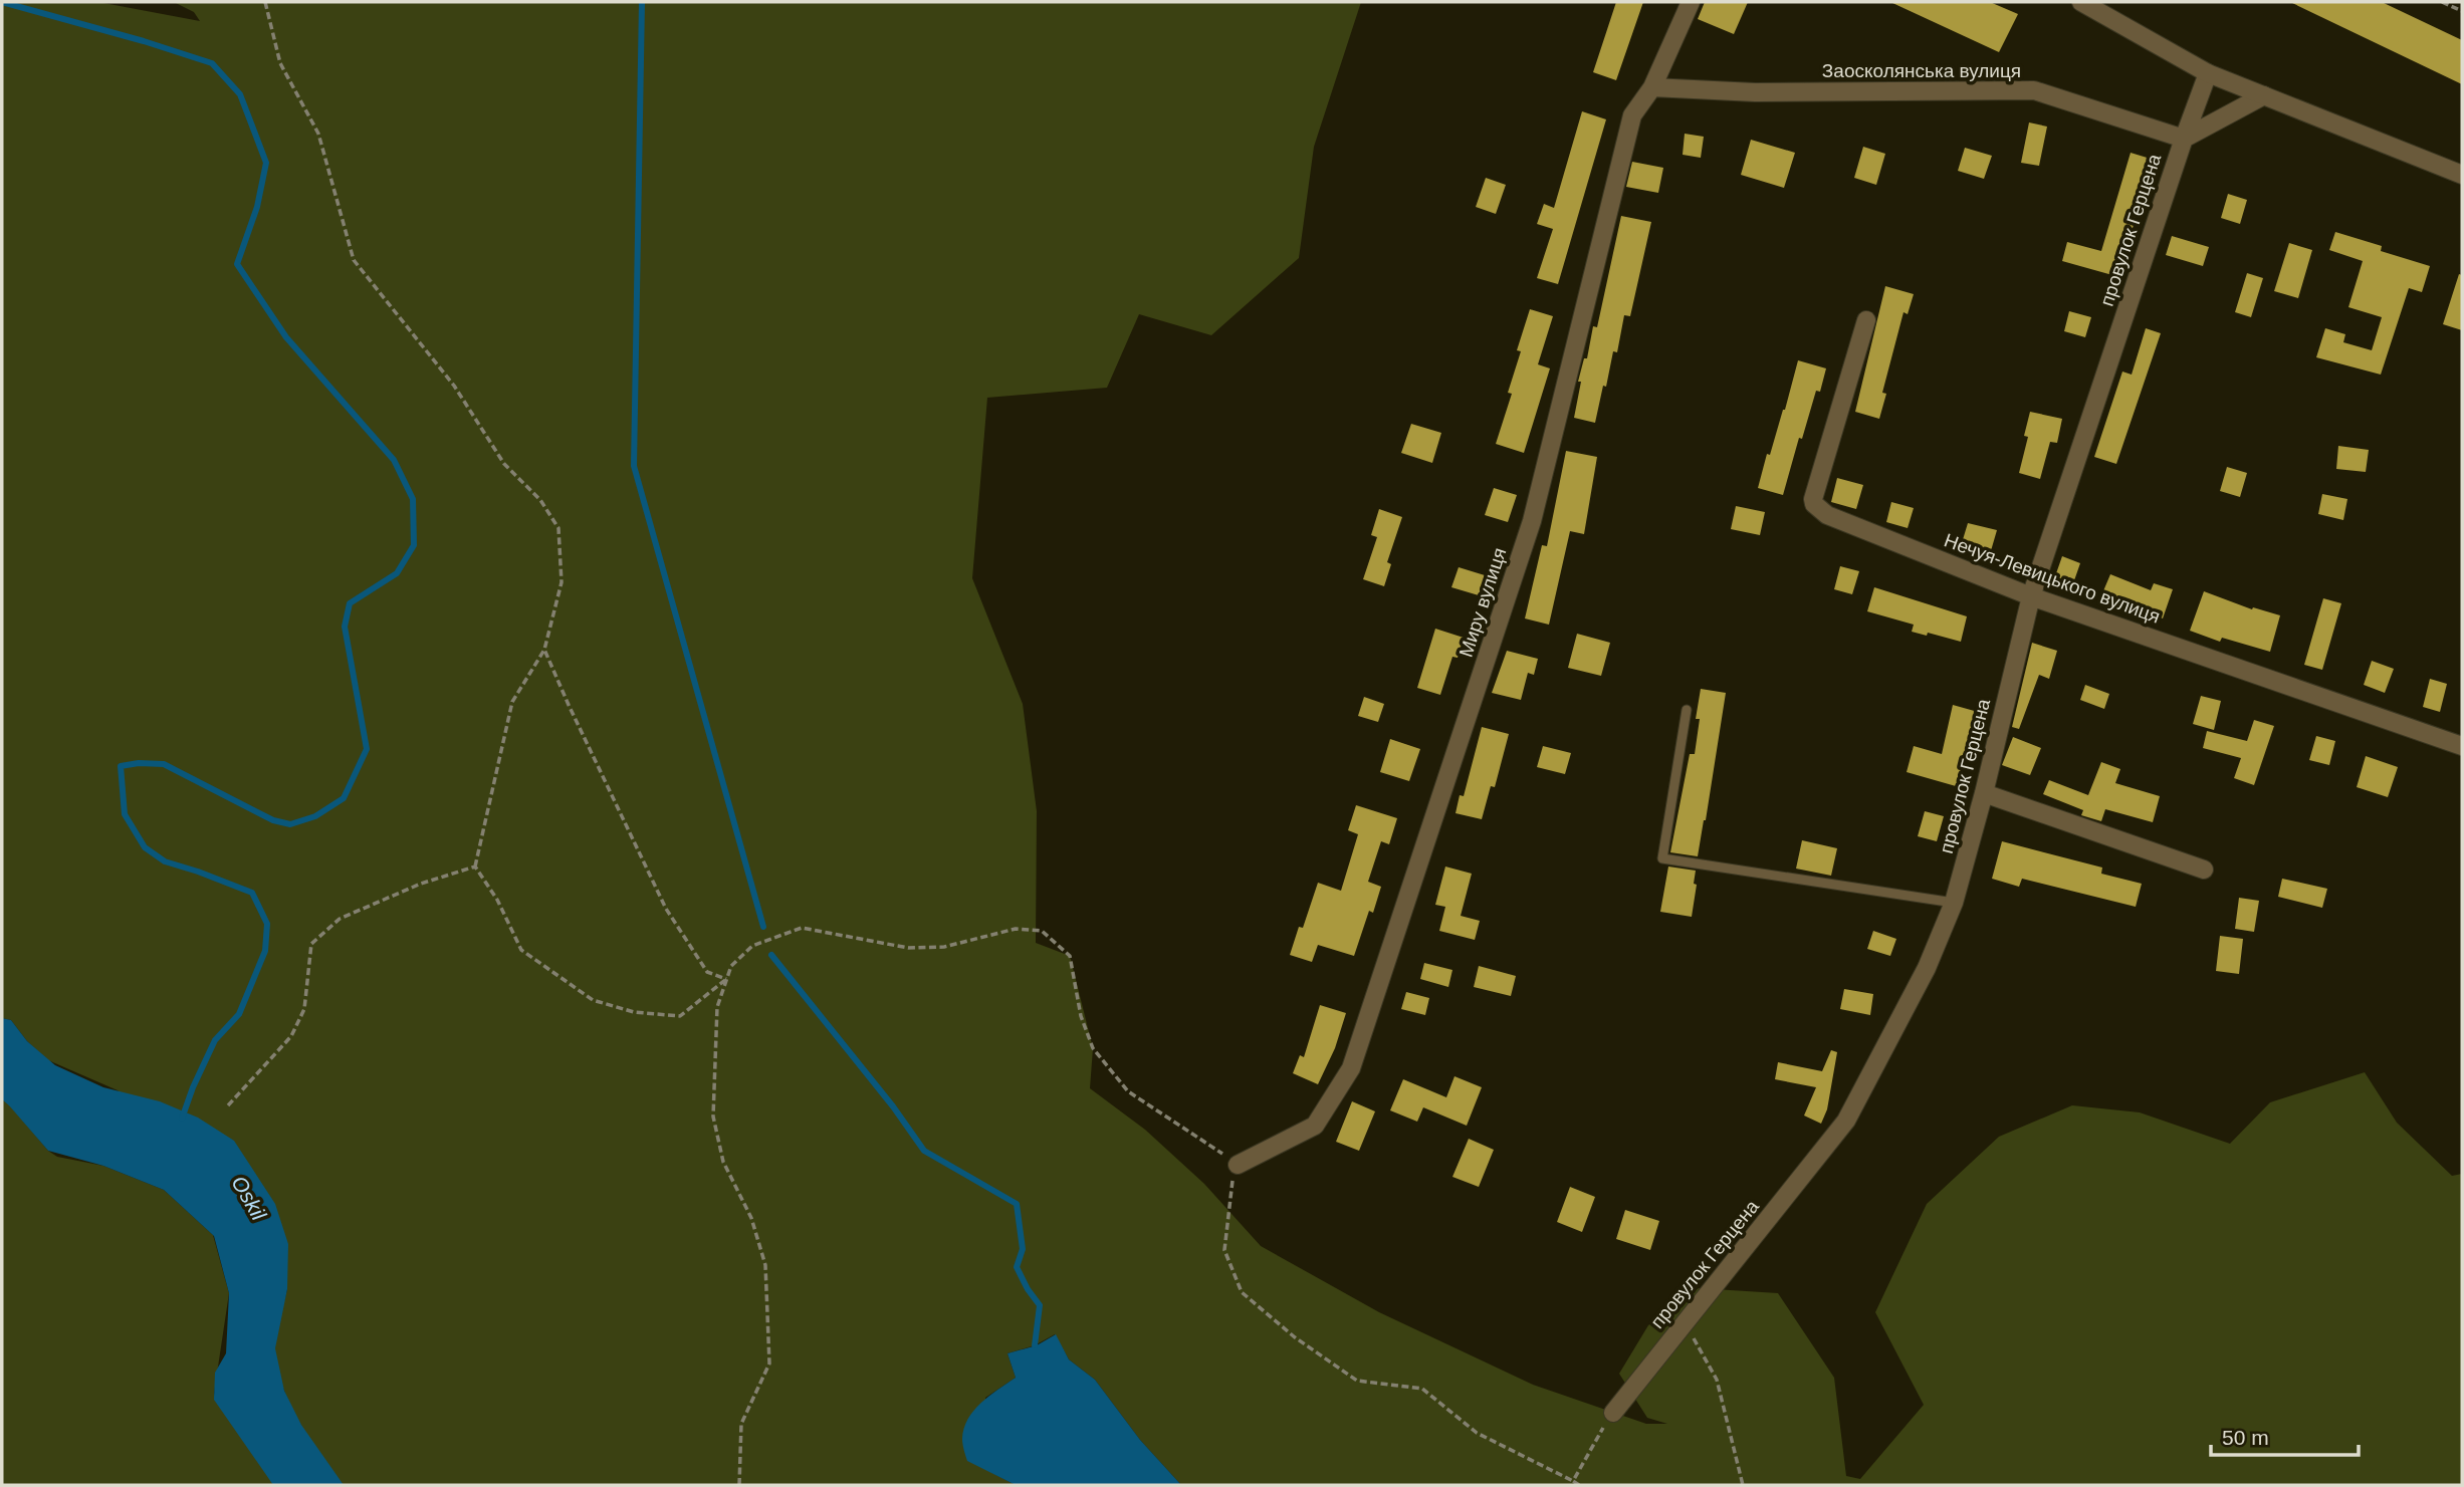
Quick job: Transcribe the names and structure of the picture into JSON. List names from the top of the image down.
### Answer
{
  "streets": {
    "street": [
      "Заосколянська вулиця",
      "провулок Герцена",
      "Нечуя-Левицького вулиця",
      "Миру вулиця"
    ]
  },
  "crossings": [
    ["Заосколянська вулиця", "провулок Герцена"],
    ["Заосколянська вулиця", "Миру вулиця"],
    ["провулок Герцена", "Нечуя-Левицького вулиця"]
  ],
  "water": ["Oskil"],
  "scale_bar": "50 m"
}
